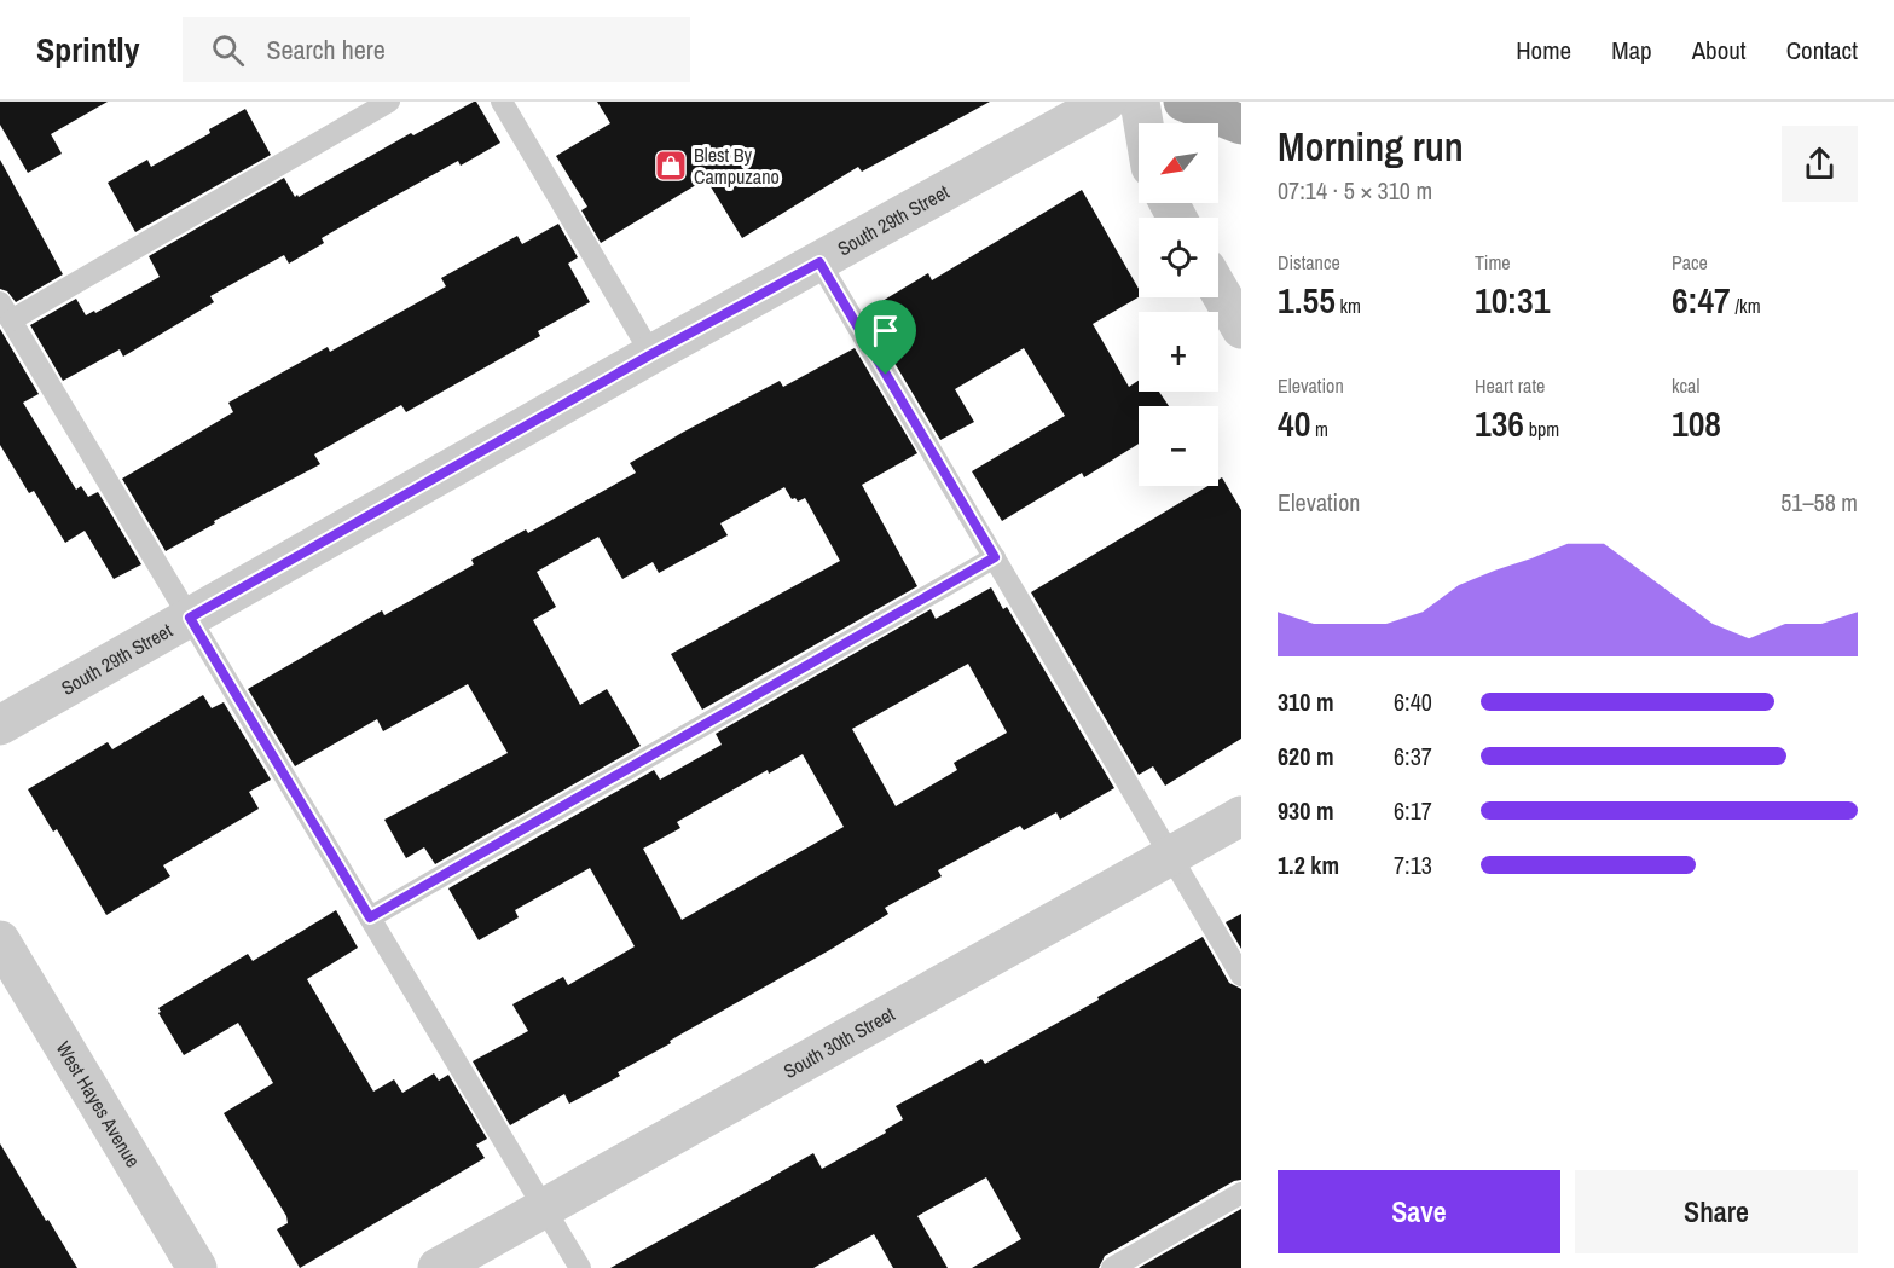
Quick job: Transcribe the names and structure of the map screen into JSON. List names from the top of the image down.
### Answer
{
  "streets": {
    "street": ["South 29th Street", "South 30th Street", "West Hayes Avenue"]
  },
  "places": {
    "shop": ["Blest By Campuzano"]
  },
  "north": "bottom left",
  "page": {
    "header": "Sprintly",
    "search": "Search here",
    "nav": [
      "Home",
      "Map",
      "About",
      "Contact"
    ],
    "heading": ["Morning run", "07:14 · 5 × 310 m"],
    "map_buttons": ["+", "−"],
    "stats": [
      ["Distance", "1.55 km"],
      ["Time", "10:31"],
      ["Pace", "6:47 /km"],
      ["Elevation", "40 m"],
      ["Heart rate", "136 bpm"],
      ["kcal", "108"]
    ],
    "chart": ["Elevation", "51–58 m"],
    "list": [
      {
        "name": "310 m",
        "note": "6:40"
      },
      {
        "name": "620 m",
        "note": "6:37"
      },
      {
        "name": "930 m",
        "note": "6:17"
      },
      {
        "name": "1.2 km",
        "note": "7:13"
      }
    ],
    "buttons": ["Save", "Share"]
  }
}
